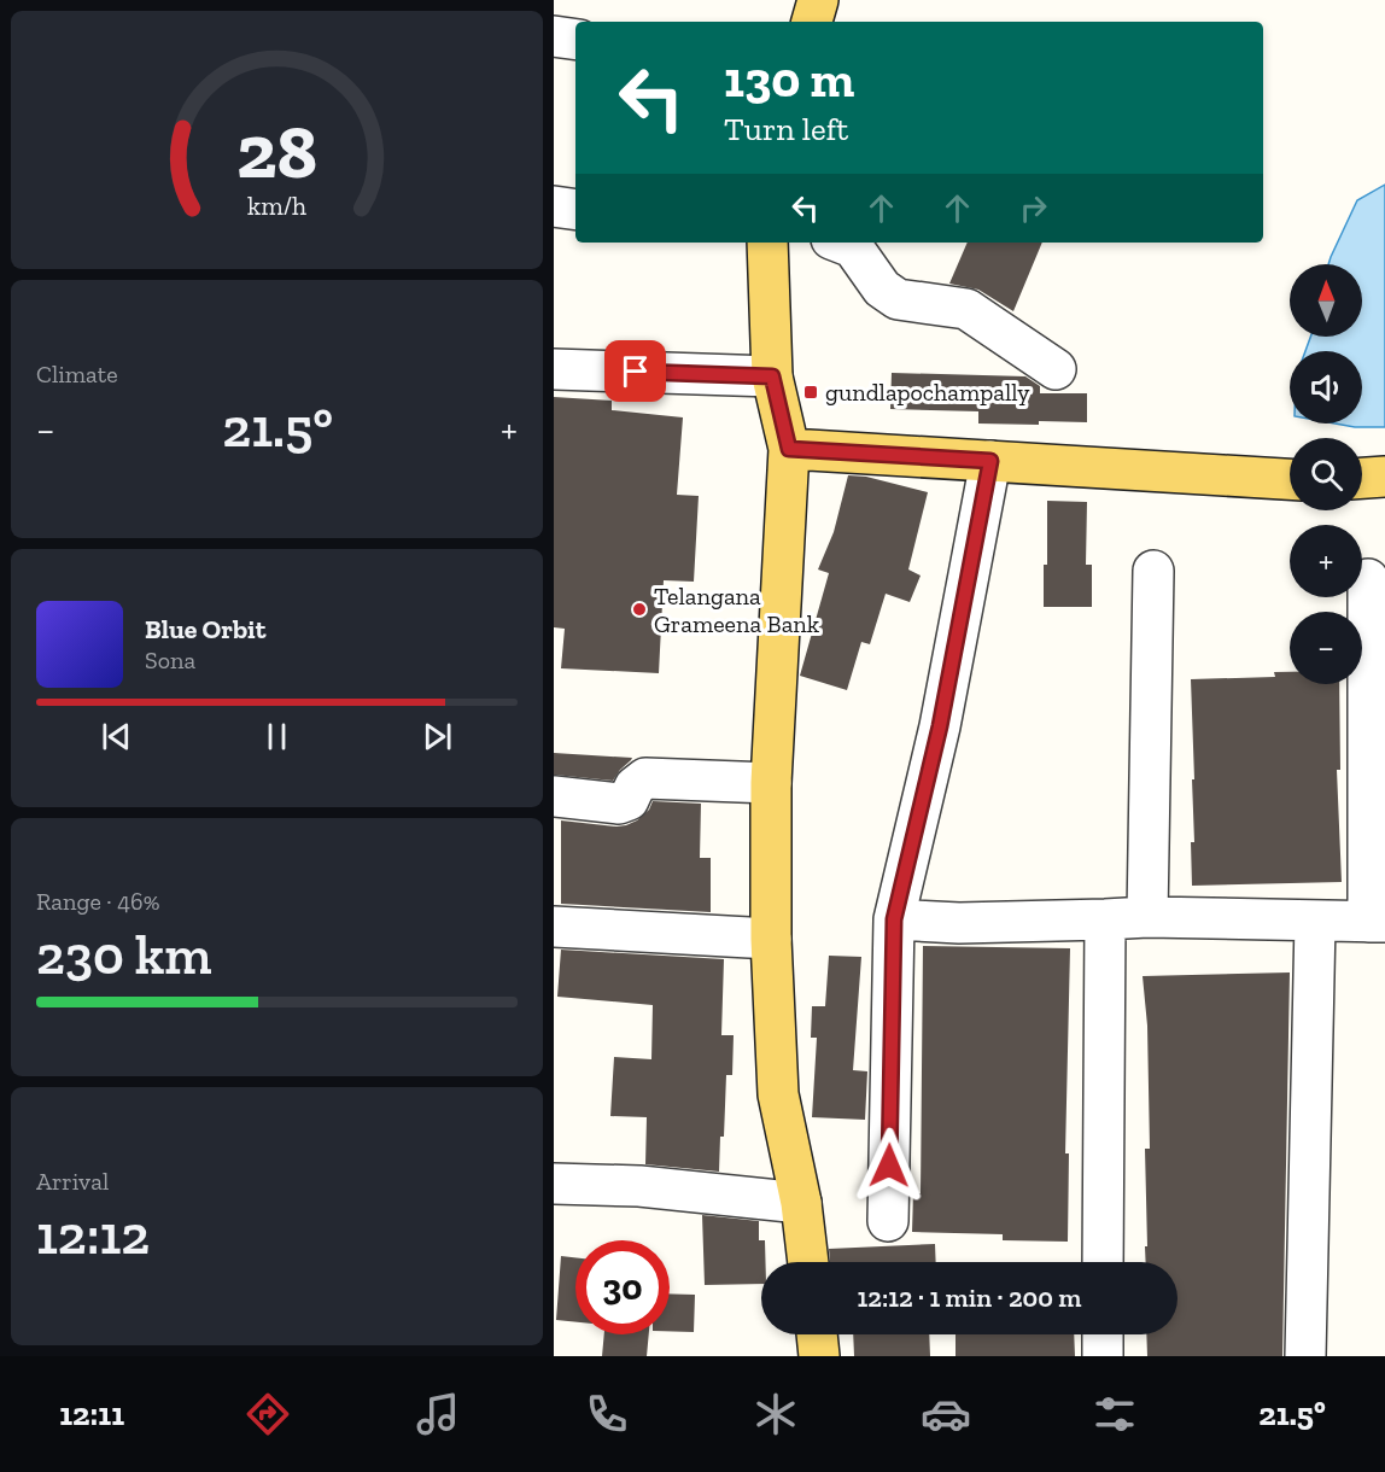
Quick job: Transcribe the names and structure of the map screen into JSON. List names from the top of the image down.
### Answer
{
  "places": {
    "transit": ["gundlapochampally"],
    "other": ["Telangana Grameena Bank"]
  },
  "north": "top",
  "page": {
    "turn": ["130 m", "Turn left"],
    "map_buttons": ["+", "−"],
    "tile": [
      "Climate",
      ["Range · 46%", "230 km"],
      ["Arrival", "12:12"]
    ],
    "heat": ["−", "21.5°", "+"],
    "song": ["Blue Orbit", "Sona"],
    "limit": "30",
    "trip": "12:12 · 1 min · 200 m",
    "tabs": ["12:11", "21.5°"],
    "gauge": ["28", "km/h"]
  }
}
